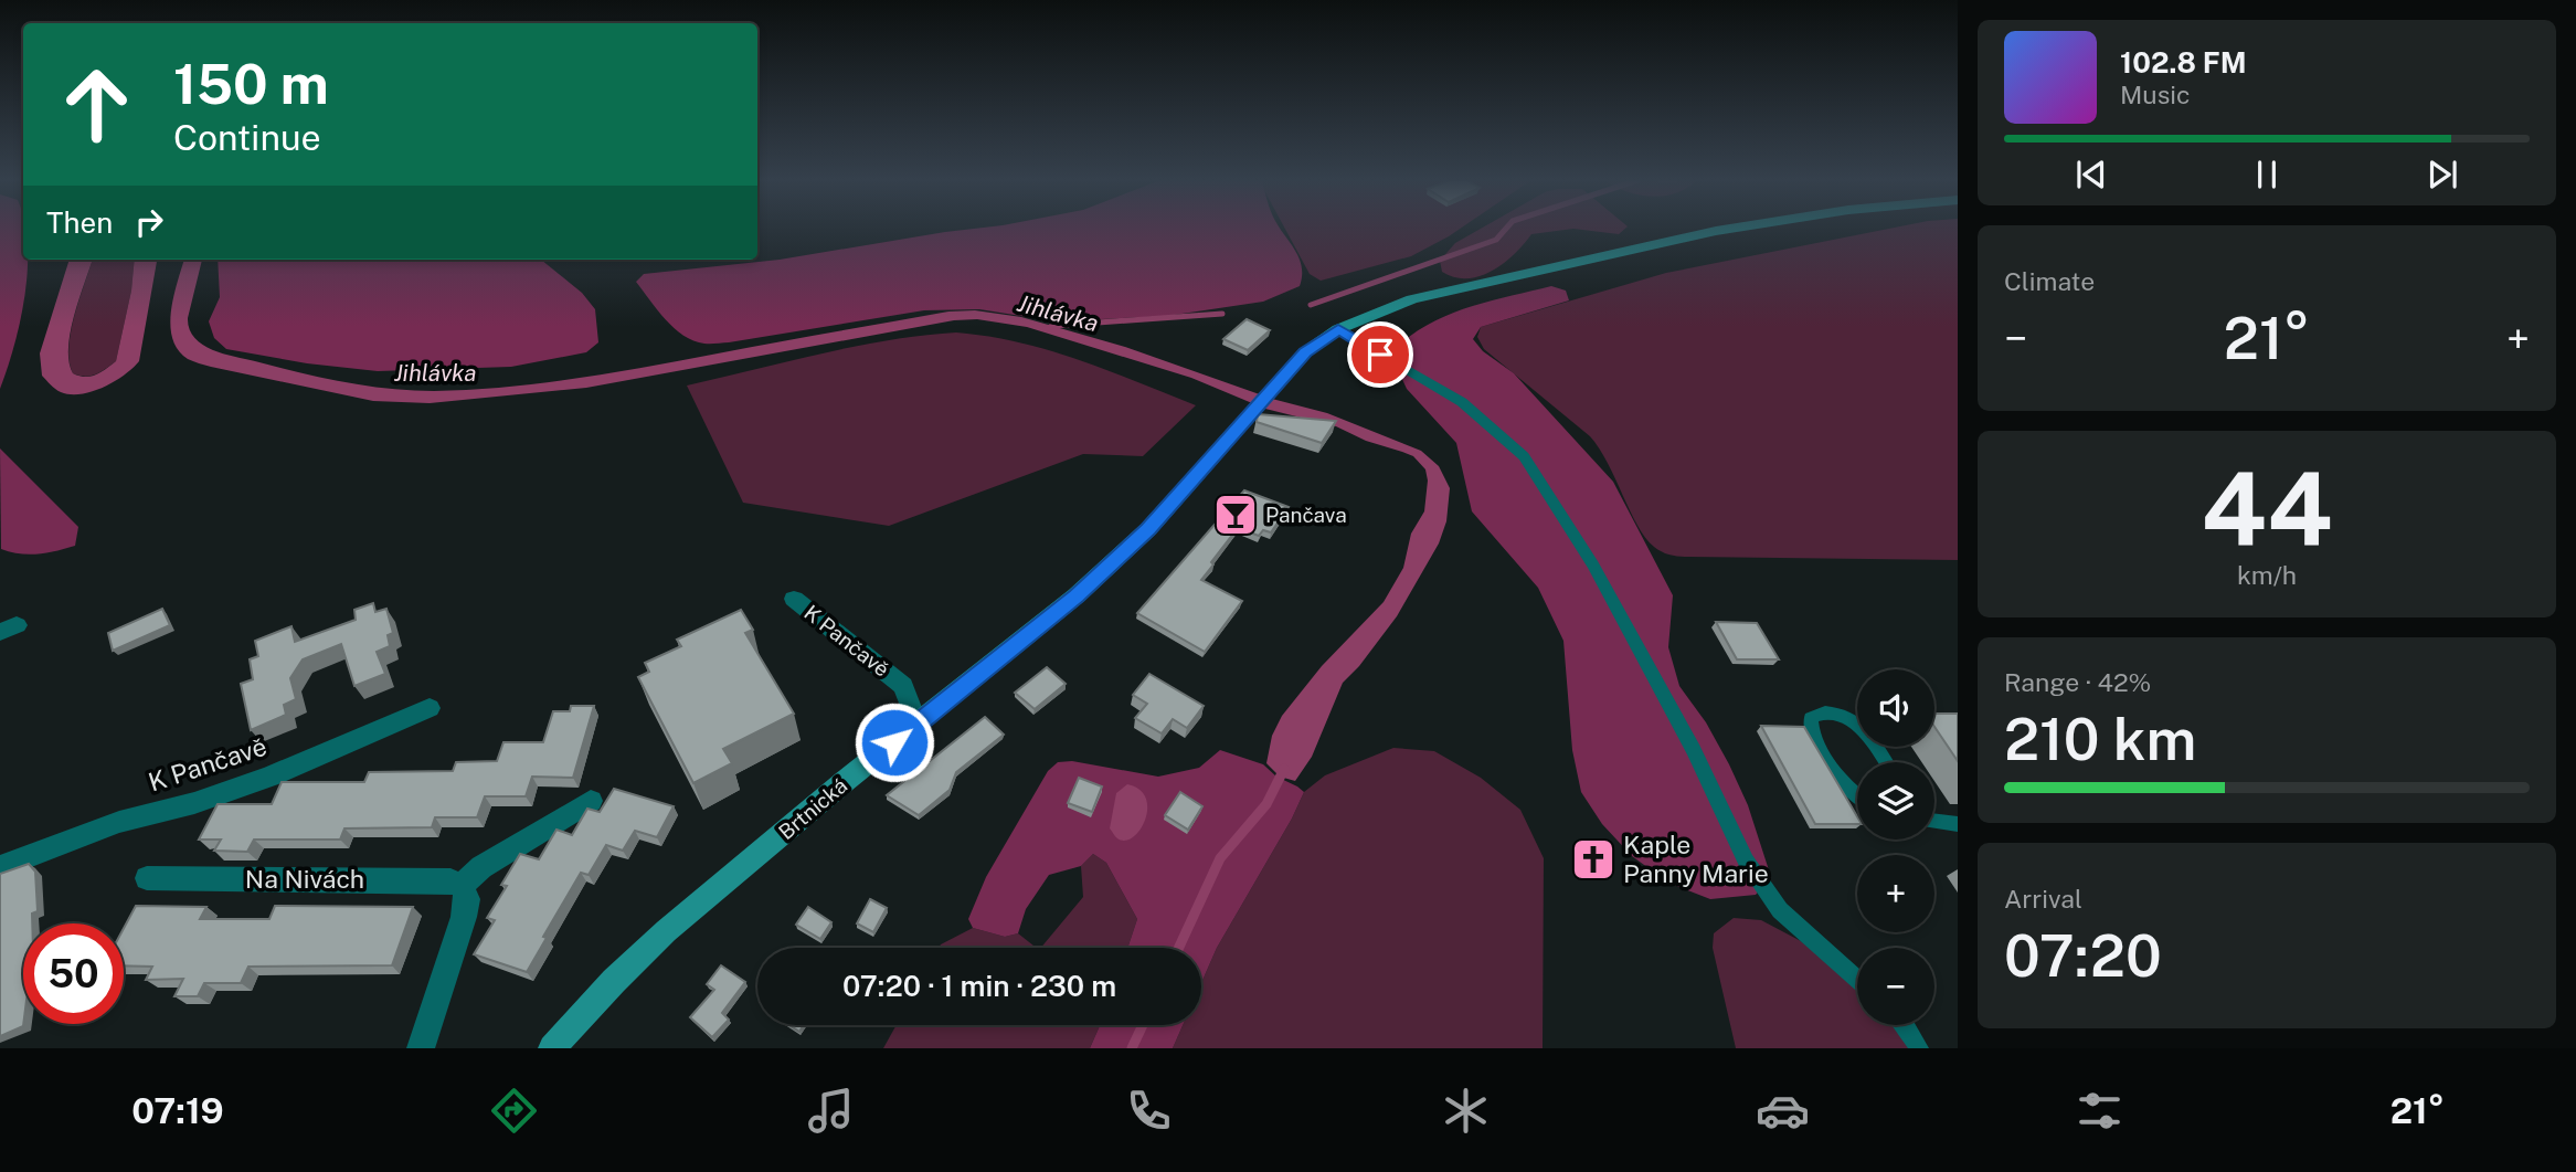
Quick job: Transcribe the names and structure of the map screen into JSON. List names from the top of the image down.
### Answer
{
  "streets": {
    "main road": ["Brtnická"],
    "street": ["K Pančavě", "Na Nivách"]
  },
  "crossings": [
    ["K Pančavě", "Brtnická"]
  ],
  "water": ["Jihlávka"],
  "places": {
    "bar": ["Pančava"],
    "church": ["Kaple Panny Marie"]
  },
  "page": {
    "turn": ["150 m", "Continue"],
    "song": ["102.8 FM", "Music"],
    "then": "Then",
    "tile": [
      "Climate",
      ["44", "km/h"],
      ["Range · 42%", "210 km"],
      ["Arrival", "07:20"]
    ],
    "heat": ["−", "21°", "+"],
    "map_buttons": ["+", "−"],
    "limit": "50",
    "trip": "07:20 · 1 min · 230 m",
    "tabs": ["07:19", "21°"]
  }
}
